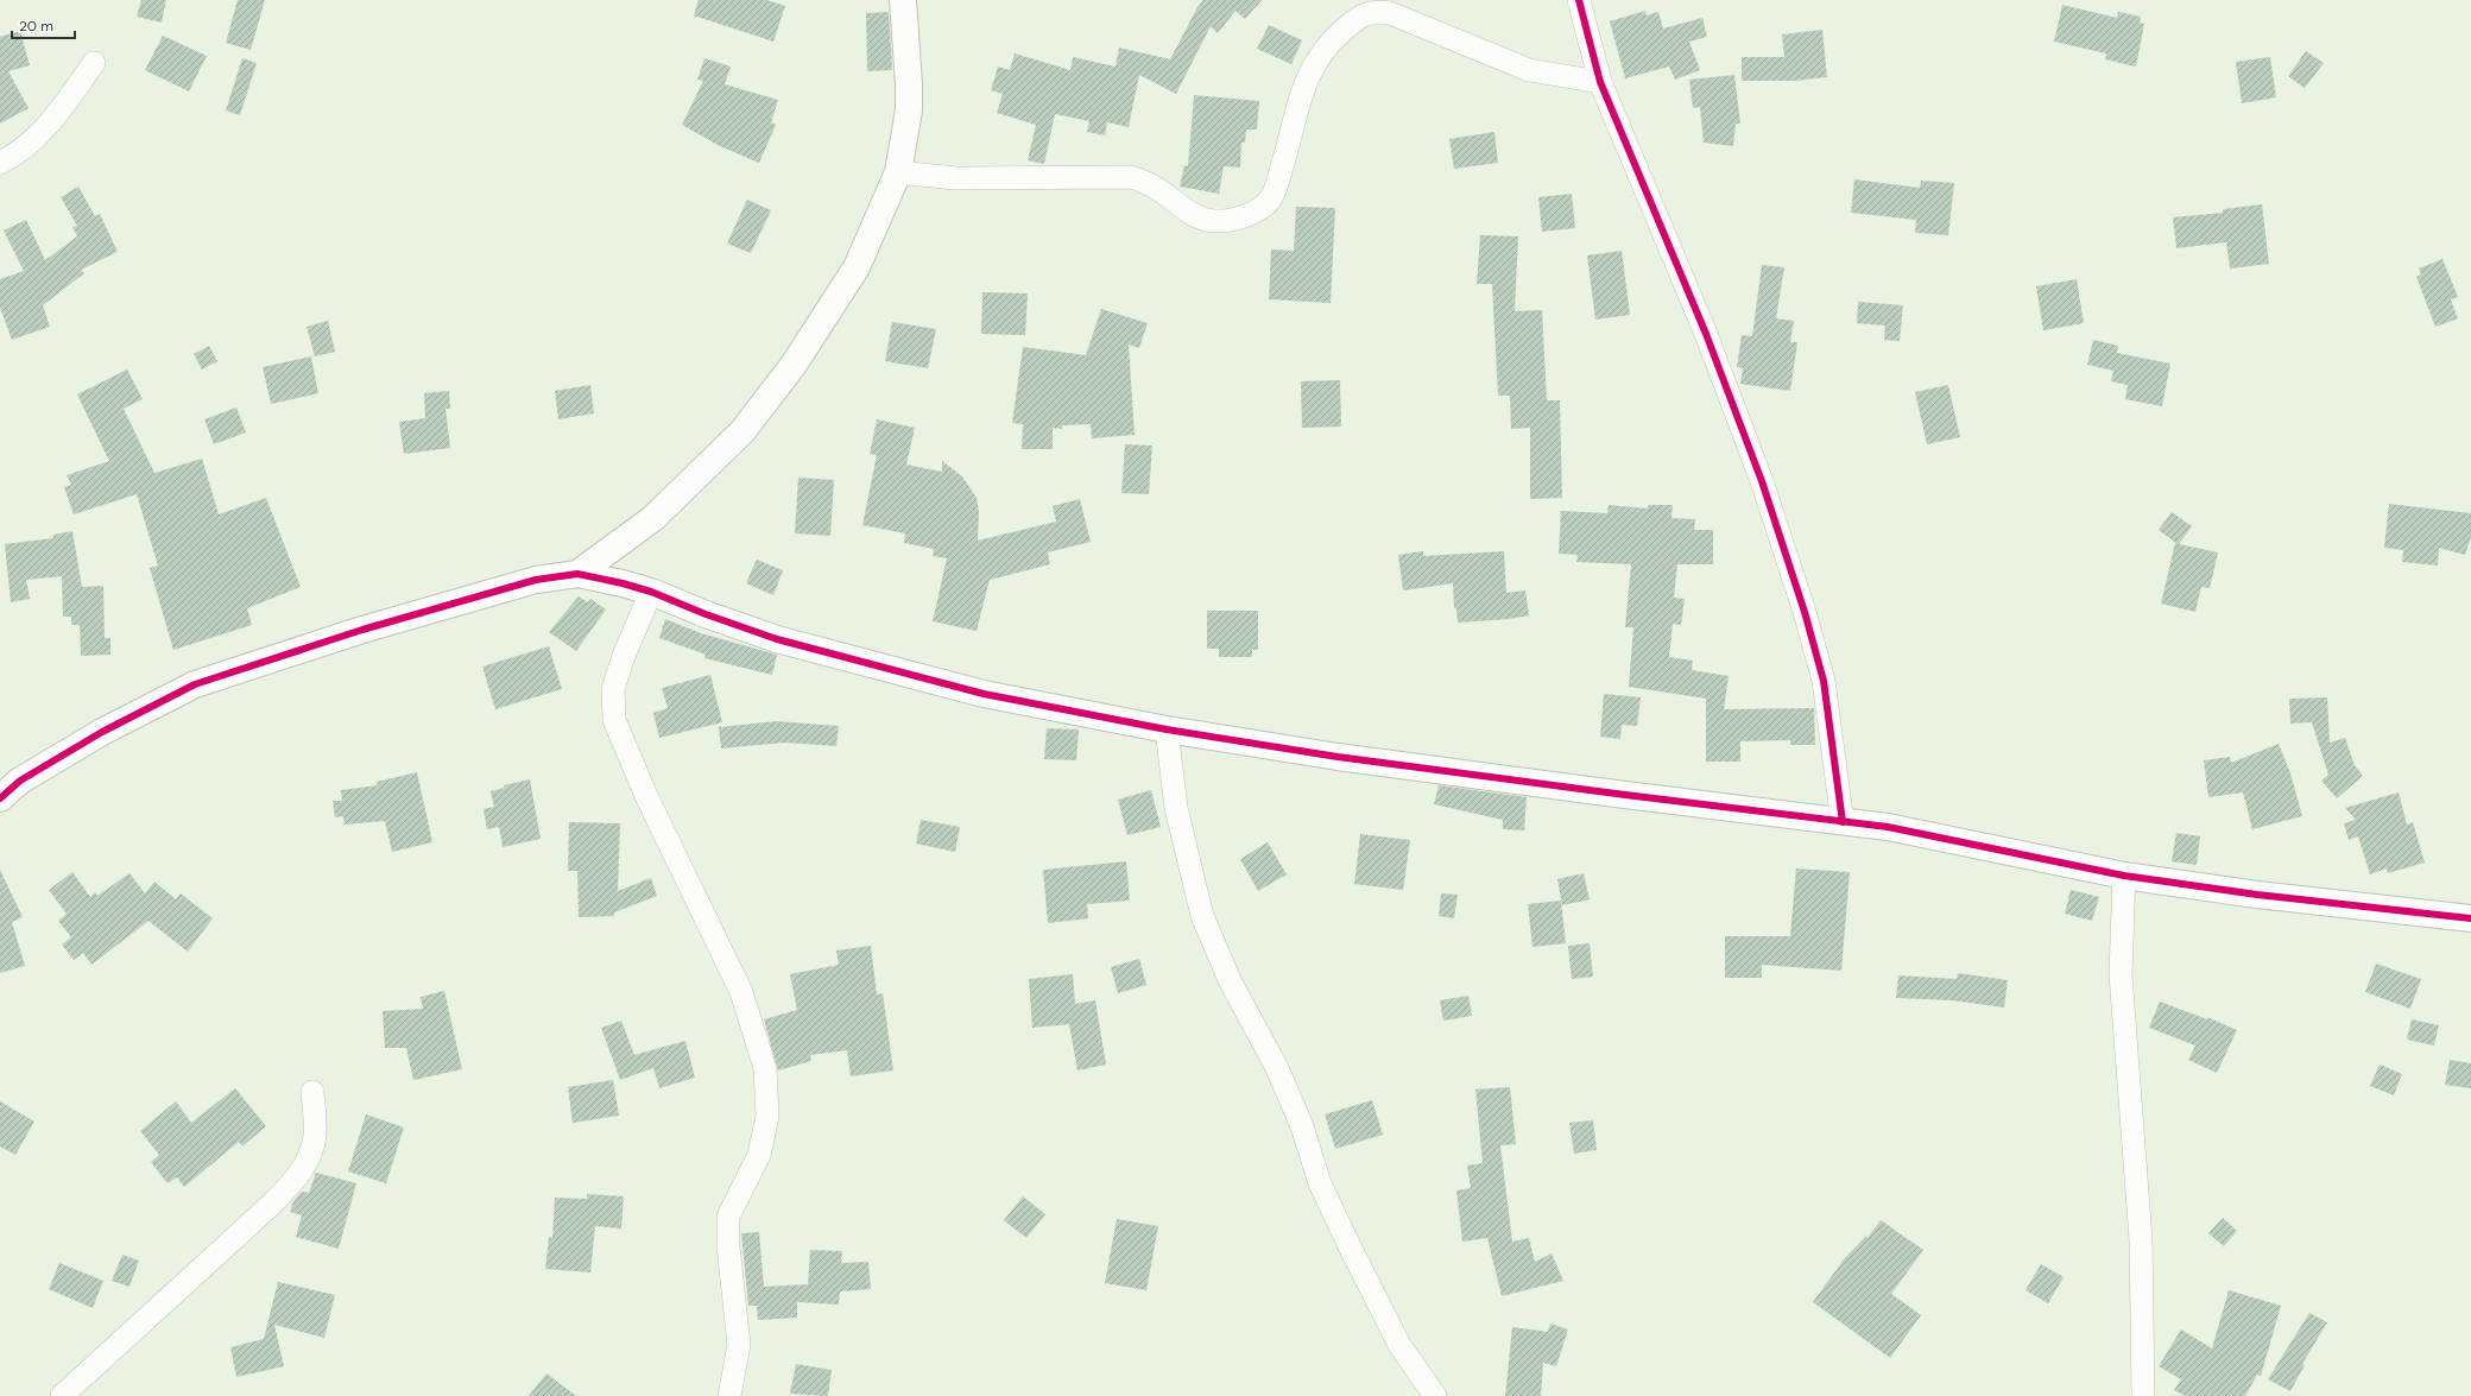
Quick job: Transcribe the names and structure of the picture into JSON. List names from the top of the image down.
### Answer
{
  "scale_bar": "20 m"
}
